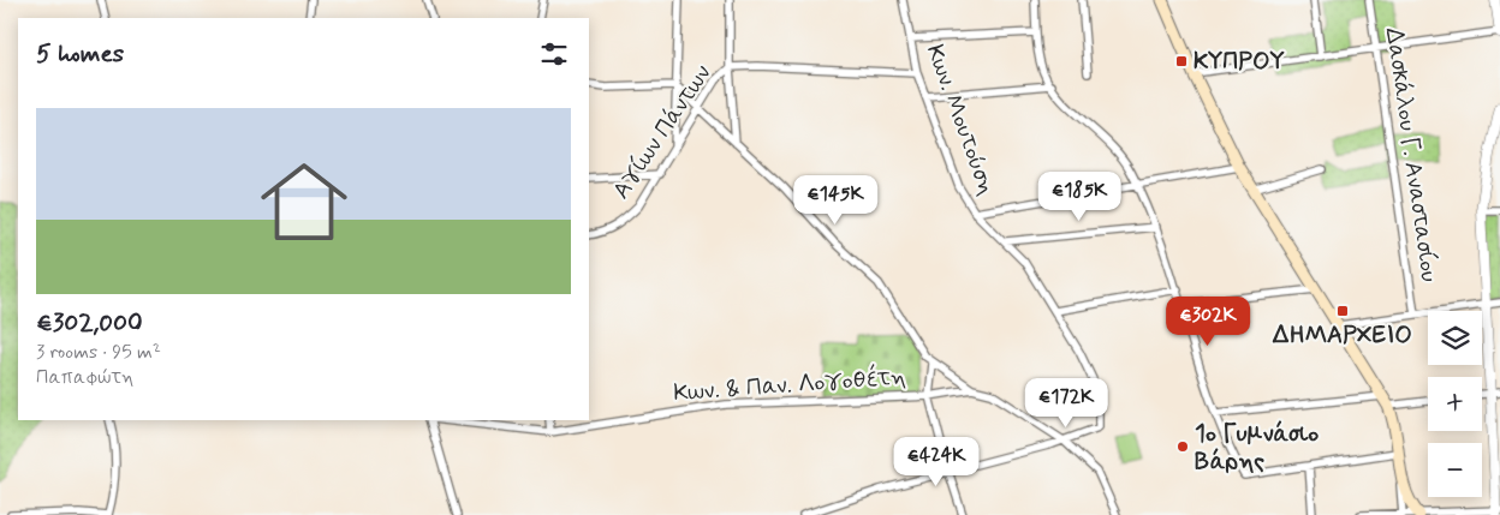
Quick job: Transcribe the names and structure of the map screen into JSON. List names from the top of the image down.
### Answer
{
  "streets": {
    "street": [
      "Κων. Μουτούση",
      "Αγίων Πάντων",
      "Δασκάλου Γ. Αναστασίου",
      "Κων. & Παν. Λογοθέτη"
    ]
  },
  "crossings": [
    ["Κων. Μουτούση", "Αγίων Πάντων"]
  ],
  "places": {
    "transit": ["ΚΥΠΡΟΥ", "ΔΗΜΑΡΧΕΙΟ"],
    "other": ["1ο Γυμνάσιο Βάρης"]
  },
  "page": {
    "heading": "5 homes",
    "list": [
      {
        "name": "€302,000",
        "note": "3 rooms · 95 m² · Παπαφώτη"
      }
    ],
    "price": [
      "€185K",
      "€145K",
      "€302K",
      "€172K",
      "€424K"
    ],
    "map_buttons": ["+", "−"]
  }
}
